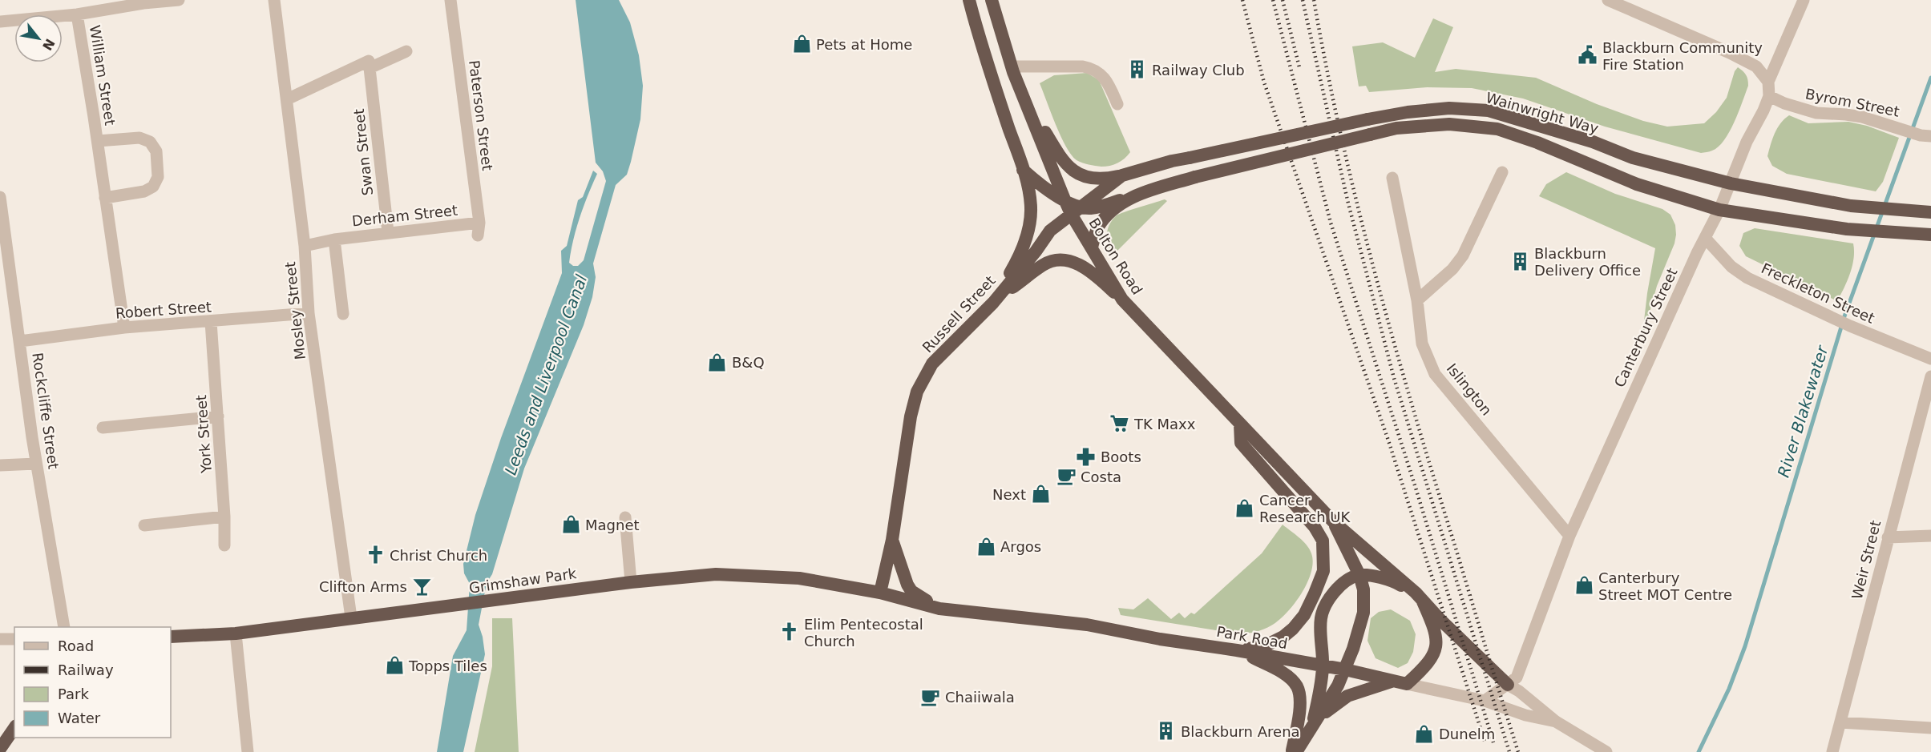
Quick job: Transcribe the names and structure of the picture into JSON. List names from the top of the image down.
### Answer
{
  "streets": {
    "highway": [
      "Wainwright Way",
      "Bolton Road",
      "Russell Street",
      "Grimshaw Park",
      "Park Road"
    ],
    "street": [
      "William Street",
      "Byrom Street",
      "Paterson Street",
      "Swan Street",
      "Derham Street",
      "Freckleton Street",
      "Robert Street",
      "Mosley Street",
      "Canterbury Street",
      "Islington",
      "Rockcliffe Street",
      "York Street",
      "Weir Street"
    ]
  },
  "crossings": [
    ["William Street", "Robert Street"],
    ["Byrom Street", "Canterbury Street"],
    ["Wainwright Way", "Bolton Road"],
    ["Wainwright Way", "Russell Street"],
    ["Wainwright Way", "Canterbury Street"],
    ["Paterson Street", "Derham Street"],
    ["Swan Street", "Derham Street"],
    ["Derham Street", "Mosley Street"],
    ["Bolton Road", "Russell Street"],
    ["Freckleton Street", "Canterbury Street"],
    ["Robert Street", "Mosley Street"],
    ["Robert Street", "Rockcliffe Street"],
    ["Robert Street", "York Street"],
    ["Mosley Street", "Grimshaw Park"],
    ["Russell Street", "Grimshaw Park"],
    ["Russell Street", "Park Road"],
    ["Canterbury Street", "Islington"],
    ["Grimshaw Park", "Park Road"]
  ],
  "water": ["Leeds and Liverpool Canal", "River Blakewater"],
  "places": {
    "shop": [
      "Pets at Home",
      "B&Q",
      "Next",
      "Cancer Research UK",
      "Magnet",
      "Argos",
      "Canterbury Street MOT Centre",
      "Topps Tiles",
      "Dunelm"
    ],
    "public building": ["Blackburn Community Fire Station"],
    "building": ["Railway Club", "Blackburn Delivery Office", "Blackburn Arena"],
    "supermarket": ["TK Maxx"],
    "pharmacy": ["Boots"],
    "cafe": ["Costa", "Chaiiwala"],
    "church": ["Christ Church", "Elim Pentecostal Church"],
    "bar": ["Clifton Arms"]
  },
  "legend": [
    "Road",
    "Railway",
    "Park",
    "Water"
  ],
  "north": "bottom right"
}
